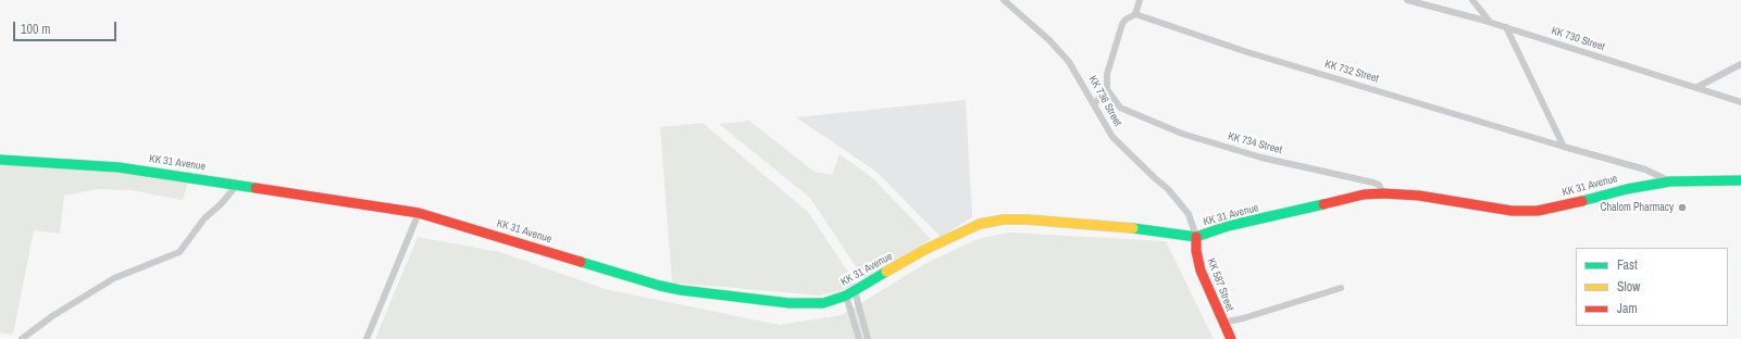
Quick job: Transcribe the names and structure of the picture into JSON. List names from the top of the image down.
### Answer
{
  "streets": {
    "main road": ["KK 31 Avenue", "KK 587 Street"],
    "street": [
      "KK 730 Street",
      "KK 732 Street",
      "KK 736 Street",
      "KK 734 Street"
    ]
  },
  "crossings": [
    ["KK 732 Street", "KK 31 Avenue"],
    ["KK 736 Street", "KK 31 Avenue"],
    ["KK 736 Street", "KK 587 Street"],
    ["KK 734 Street", "KK 31 Avenue"],
    ["KK 31 Avenue", "KK 587 Street"]
  ],
  "places": ["Chalom Pharmacy"],
  "legend": ["Fast", "Slow", "Jam"],
  "scale_bar": "100 m"
}
